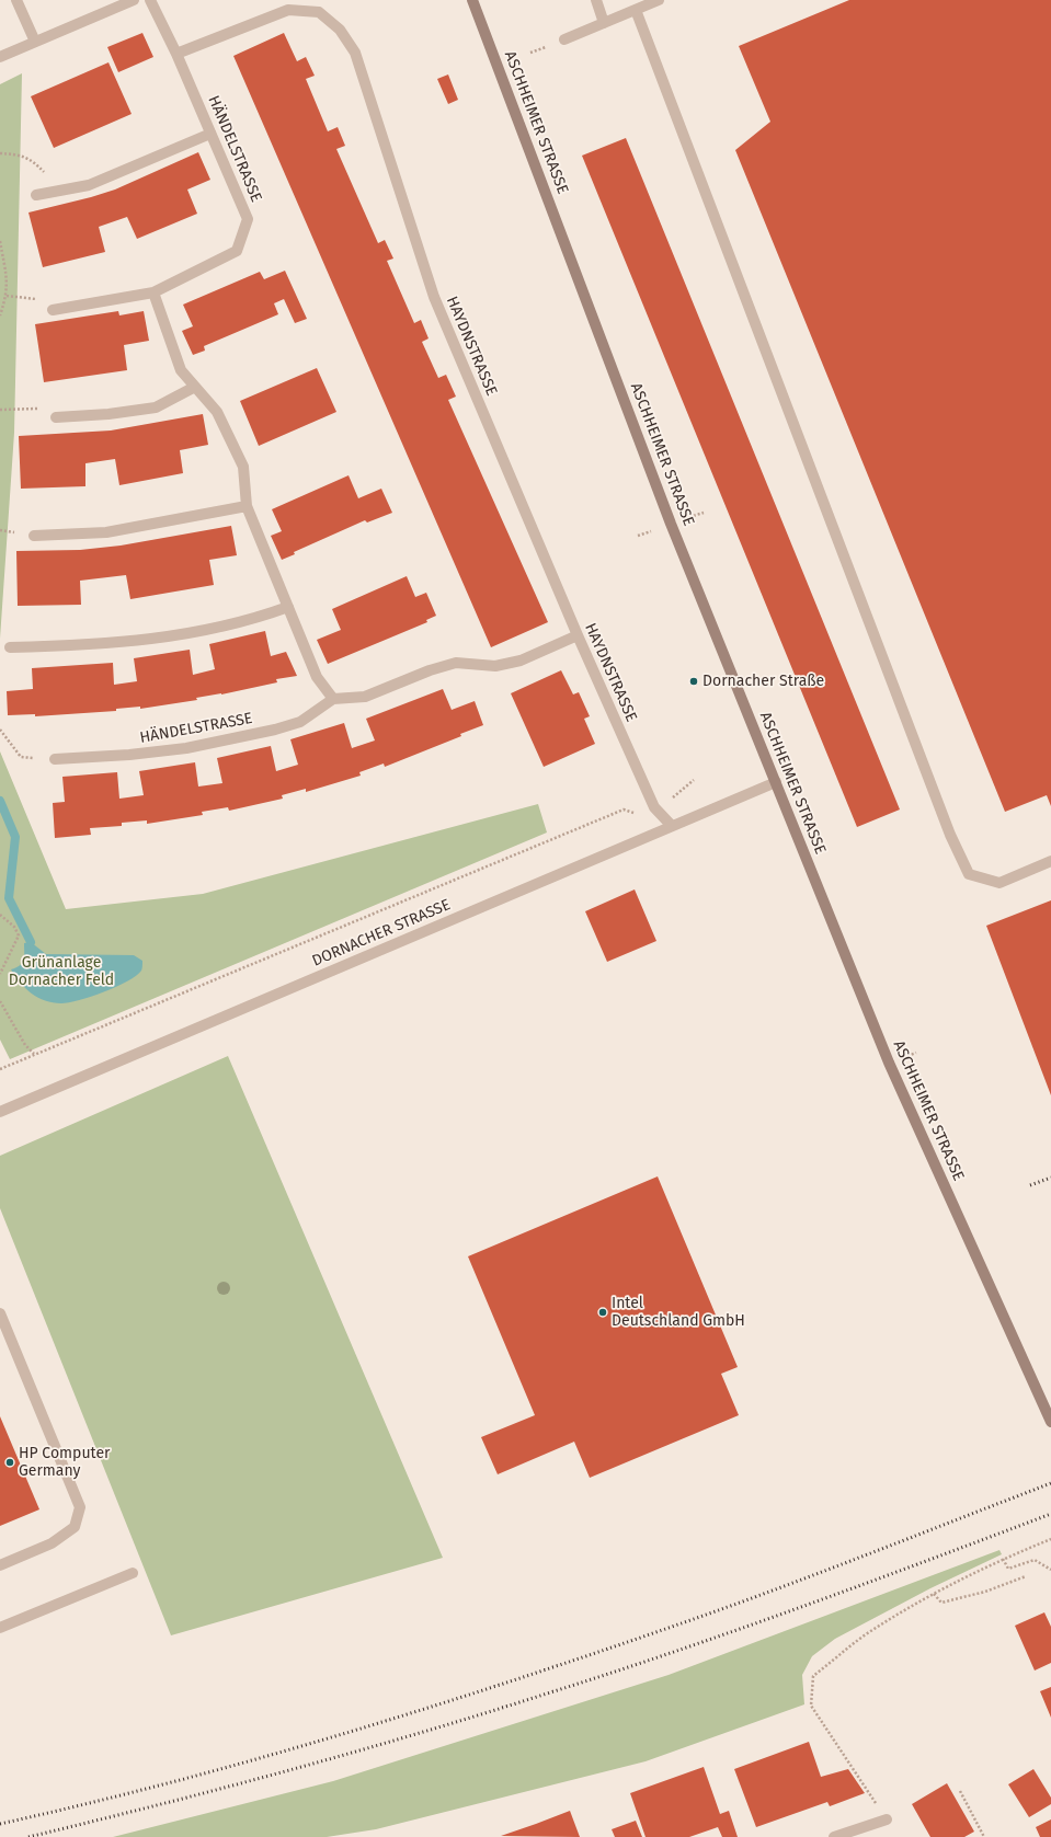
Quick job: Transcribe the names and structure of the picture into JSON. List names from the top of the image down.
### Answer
{
  "streets": {
    "main road": ["ASCHHEIMER STRASSE"],
    "street": ["HÄNDELSTRASSE", "HAYDNSTRASSE", "DORNACHER STRASSE"]
  },
  "crossings": [
    ["ASCHHEIMER STRASSE", "DORNACHER STRASSE"],
    ["HÄNDELSTRASSE", "HAYDNSTRASSE"],
    ["HAYDNSTRASSE", "DORNACHER STRASSE"]
  ],
  "parks": ["Grünanlage Dornacher Feld"],
  "places": ["Dornacher Straße", "Intel Deutschland GmbH", "HP Computer Germany"]
}
